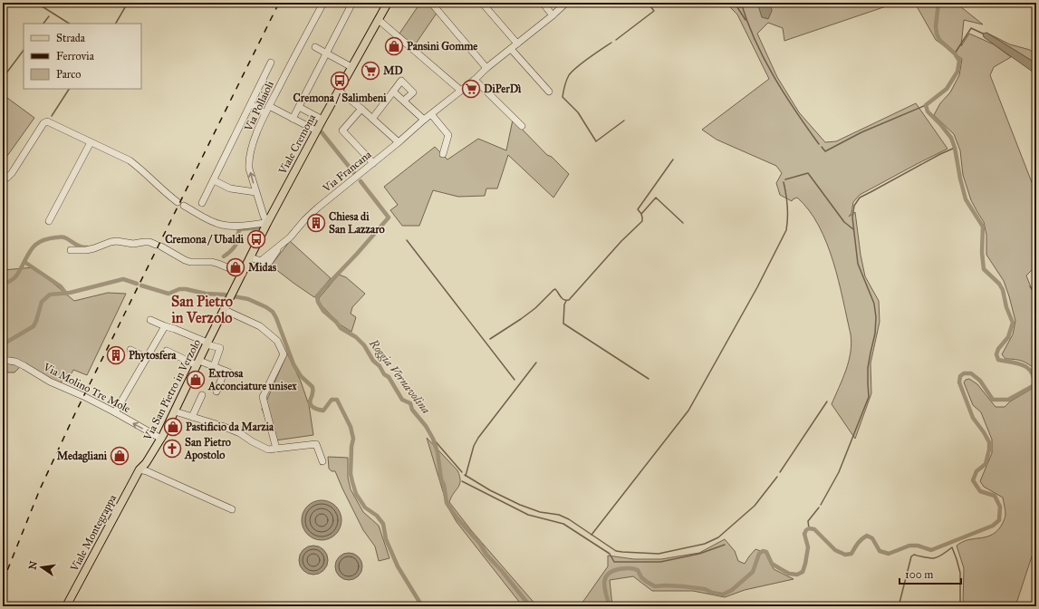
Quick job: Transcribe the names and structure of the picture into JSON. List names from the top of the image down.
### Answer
{
  "streets": {
    "main road": ["Viale Cremona", "Via San Pietro in Verzolo", "Viale Montegrappa"],
    "street": ["Via Pollaioli", "Via Francana", "Via Molino Tre Mole"]
  },
  "crossings": [
    ["Via Pollaioli", "Viale Cremona"],
    ["Viale Cremona", "Via Francana"],
    ["Viale Cremona", "Via San Pietro in Verzolo"],
    ["Via Molino Tre Mole", "Via San Pietro in Verzolo"],
    ["Via San Pietro in Verzolo", "Viale Montegrappa"]
  ],
  "districts": ["San Pietro in Verzolo"],
  "water": ["Roggia Vernavolina"],
  "places": {
    "shop": [
      "Pansini Gomme",
      "Midas",
      "Extrosa Acconciature unisex",
      "Pastificio da Marzia",
      "Medagliani"
    ],
    "supermarket": ["MD", "DiPerDì"],
    "bus stop": ["Cremona / Salimbeni", "Cremona / Ubaldi"],
    "building": ["Chiesa di San Lazzaro", "Phytosfera"],
    "church": ["San Pietro Apostolo"]
  },
  "legend": ["Strada", "Ferrovia", "Parco"],
  "scale_bar": "100 m",
  "north": "left"
}
